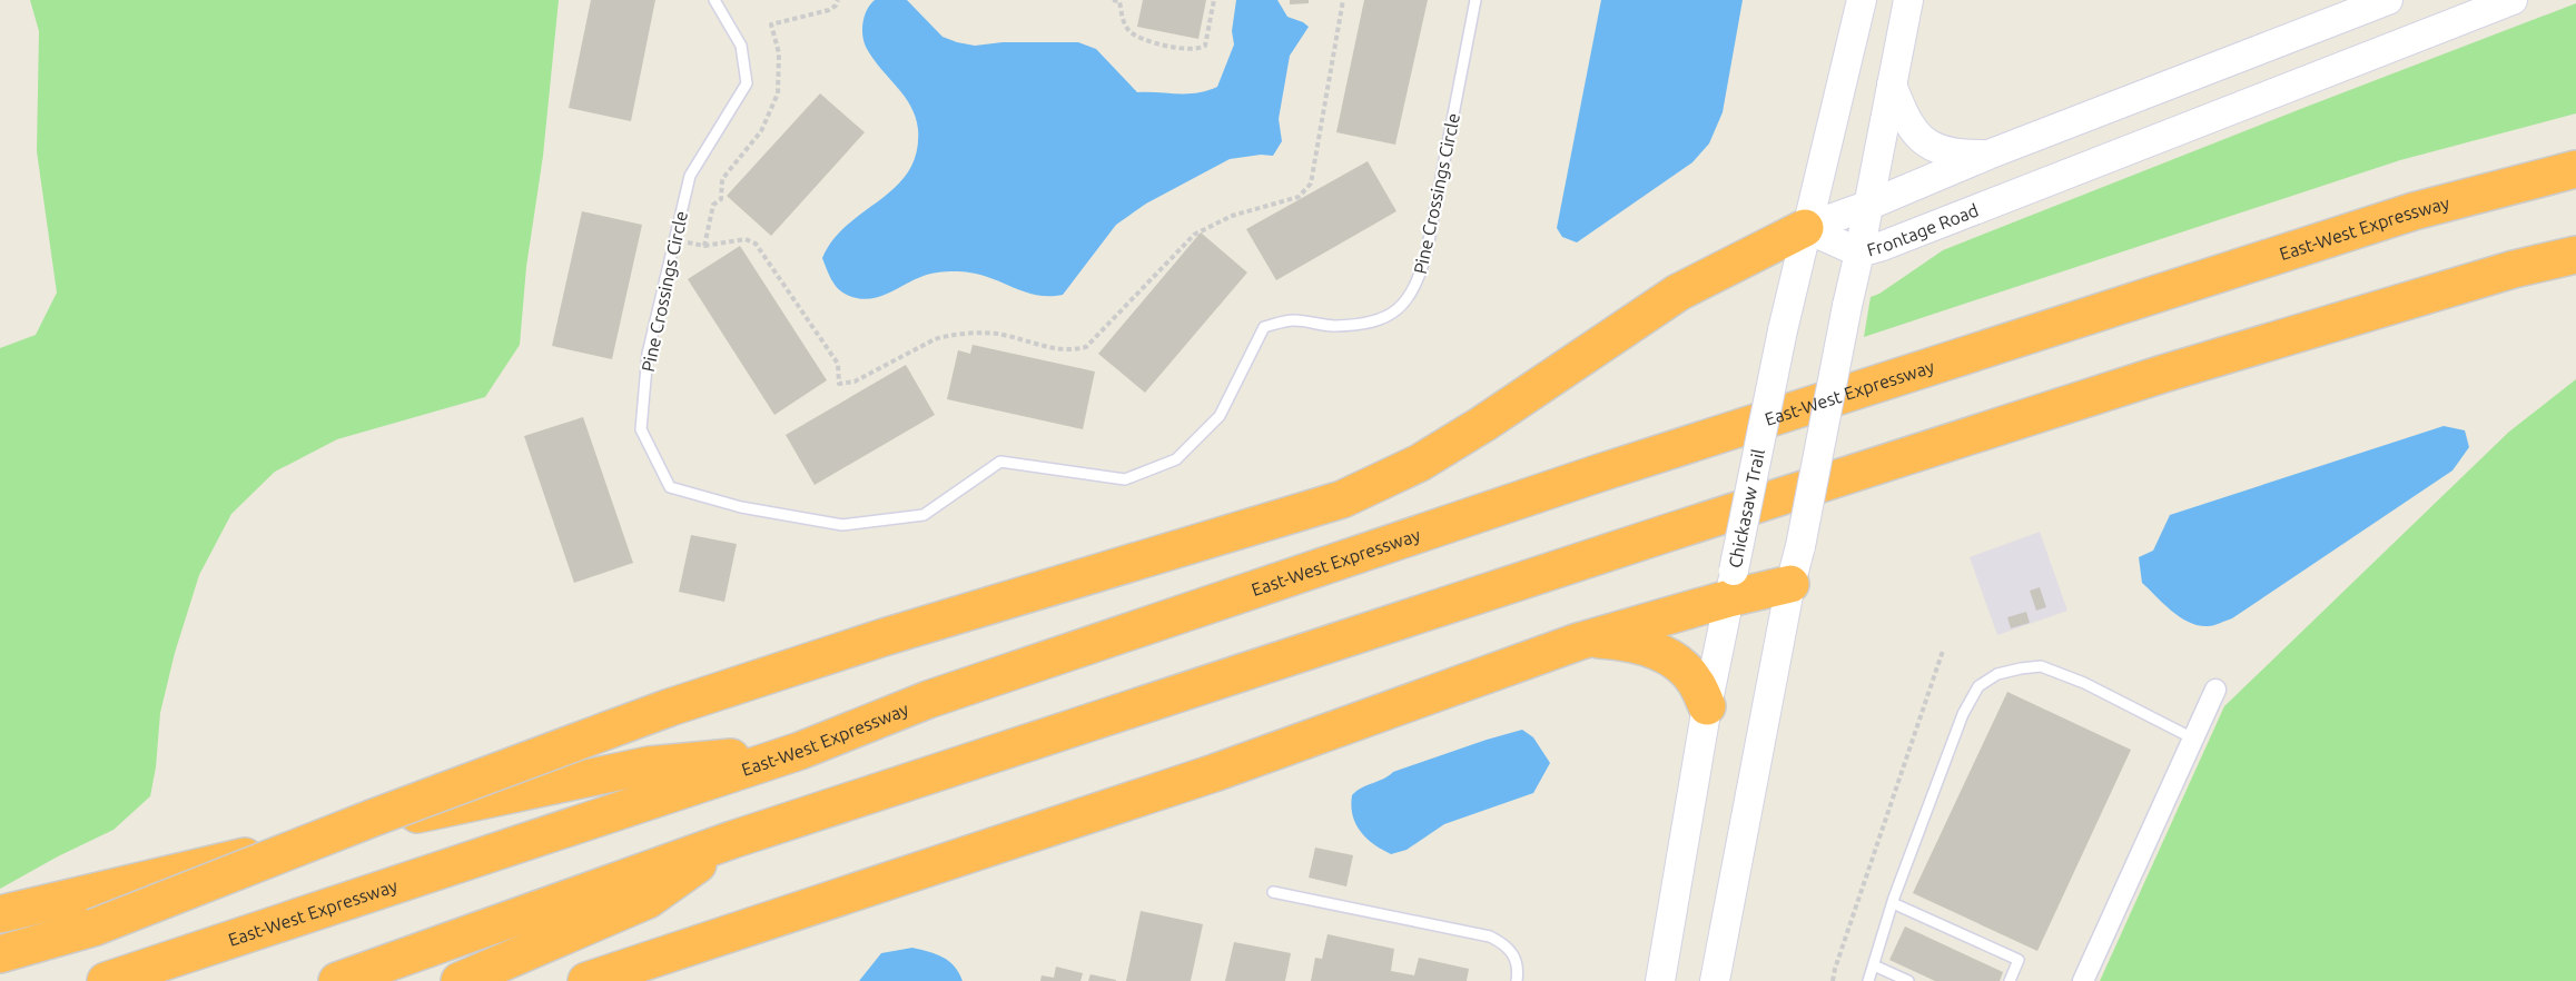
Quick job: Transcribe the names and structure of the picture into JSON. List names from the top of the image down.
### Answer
{
  "streets": {
    "highway": ["East-West Expressway"],
    "street": ["Frontage Road", "Chickasaw Trail"],
    "lane": ["Pine Crossings Circle"]
  },
  "crossings": [
    ["Frontage Road", "Chickasaw Trail"]
  ]
}
